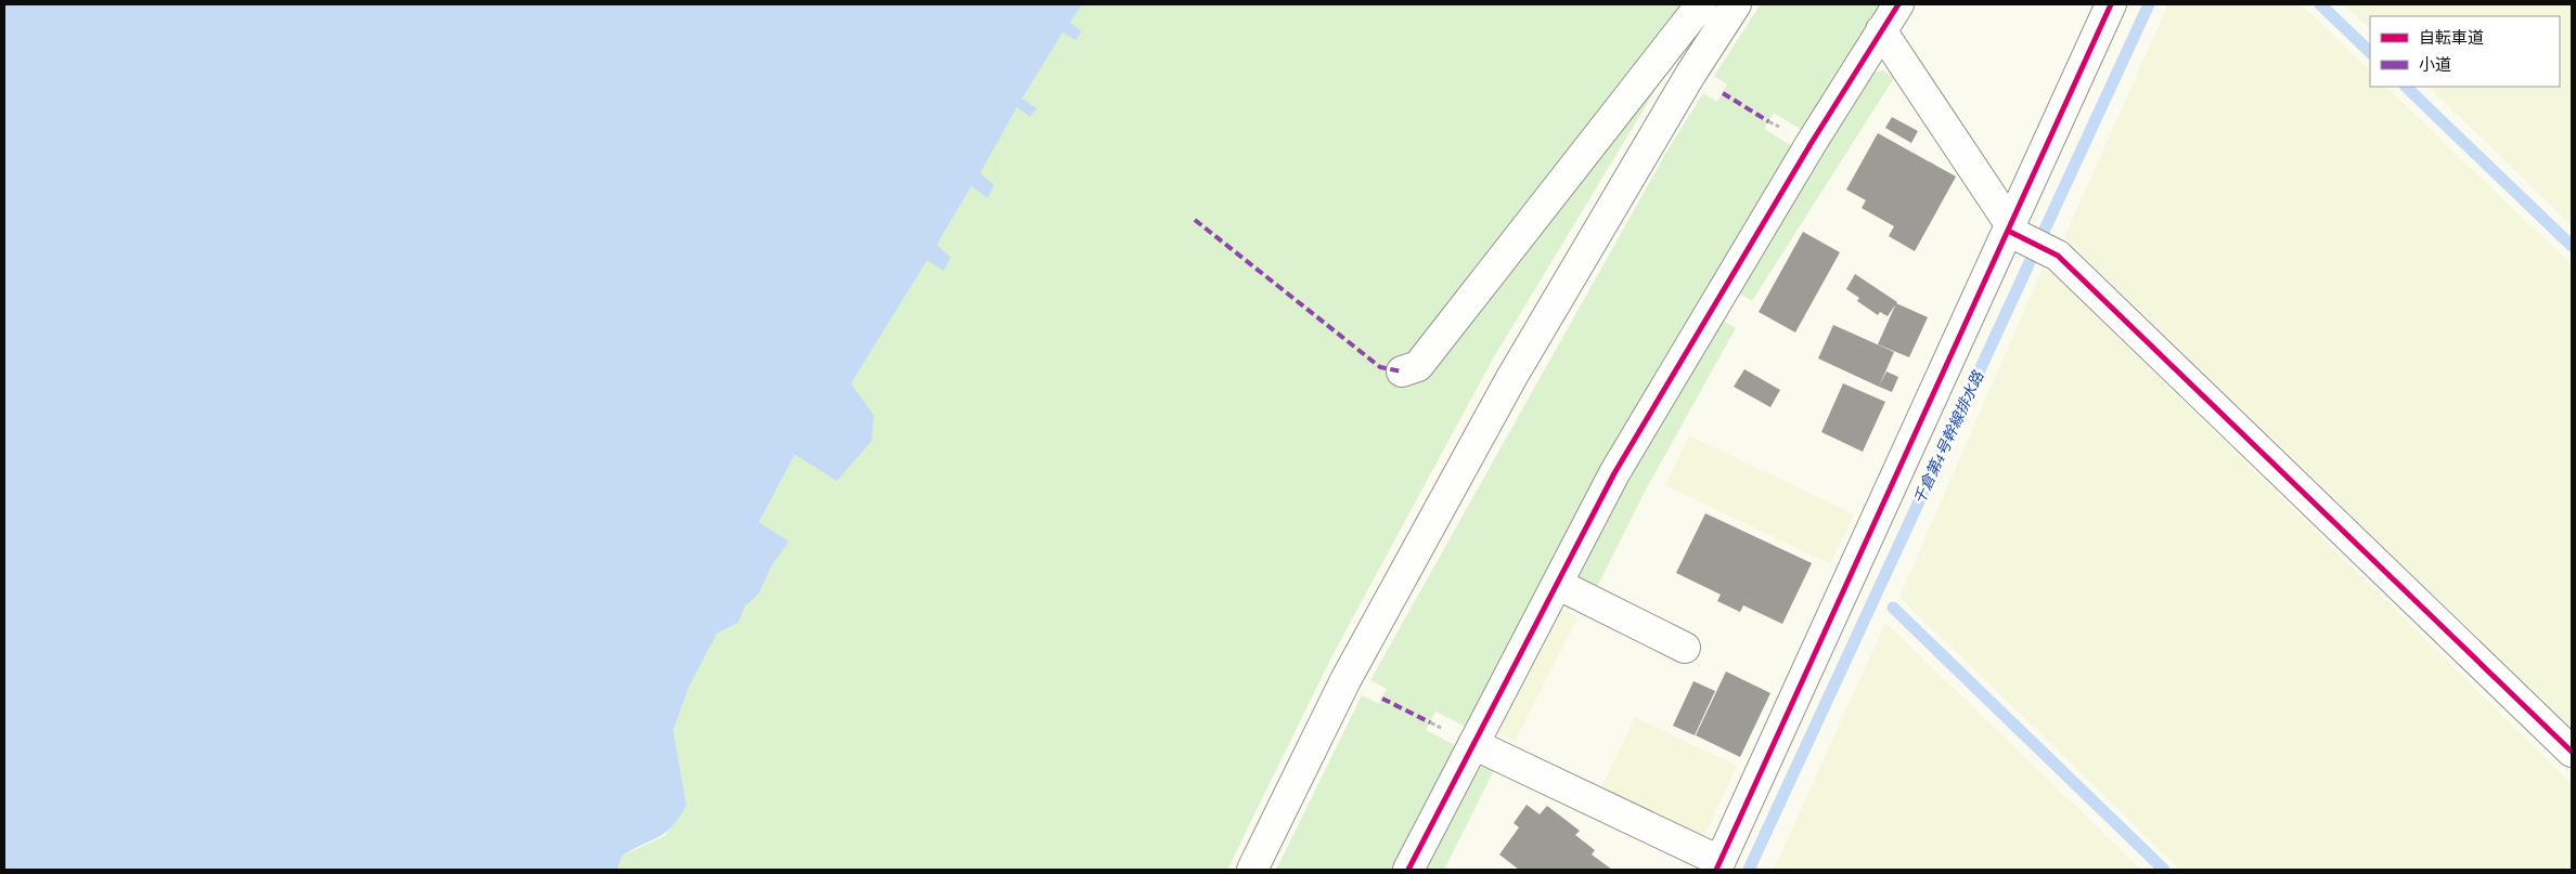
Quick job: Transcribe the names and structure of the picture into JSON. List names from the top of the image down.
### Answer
{
  "water": ["千倉第4号幹線排水路"],
  "legend": ["自転車道", "小道"]
}
